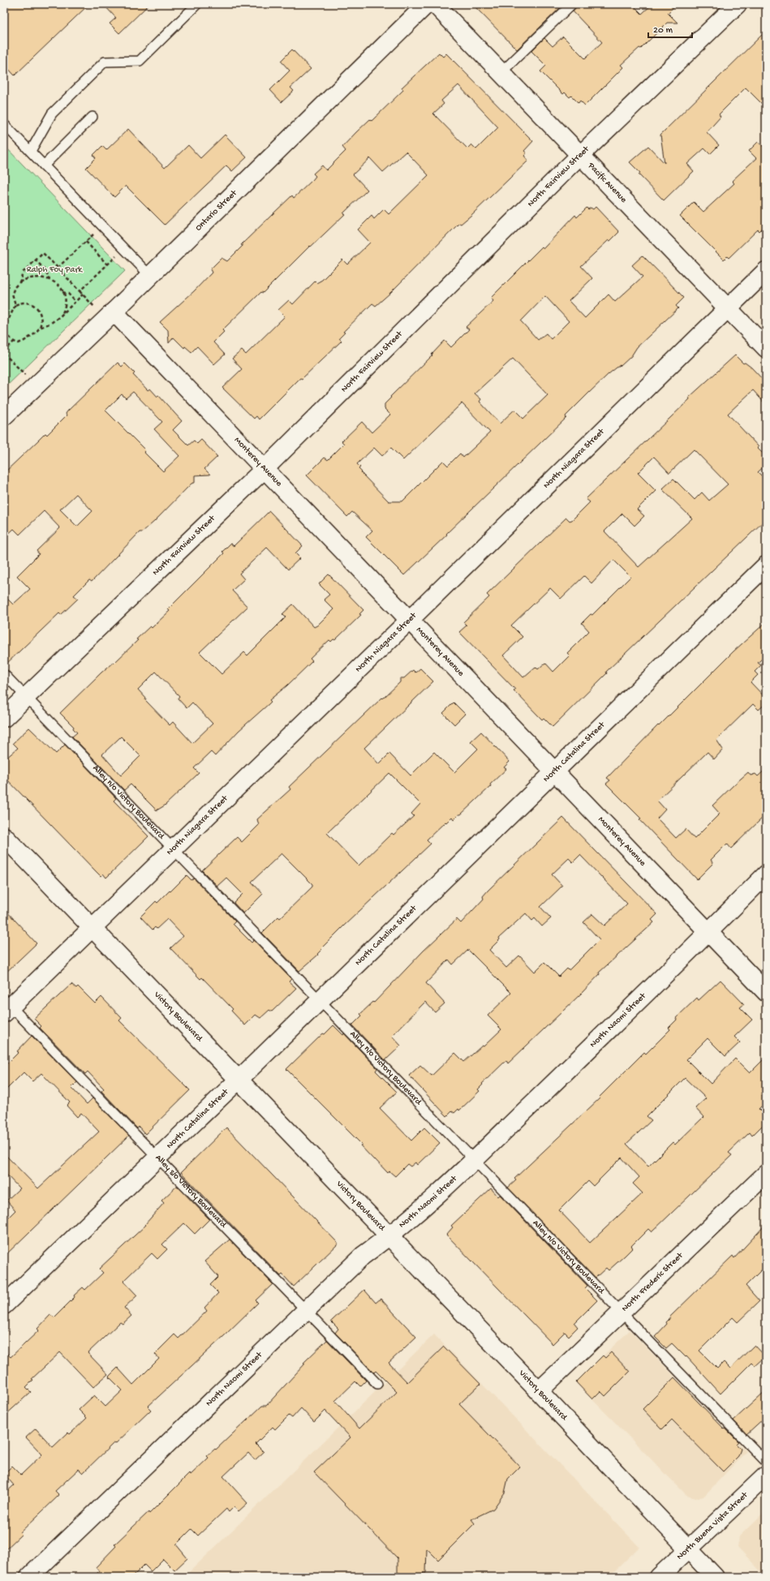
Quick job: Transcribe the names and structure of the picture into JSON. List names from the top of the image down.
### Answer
{
  "streets": {
    "street": [
      "North Fairview Street",
      "Pacific Avenue",
      "Ontario Street",
      "North Niagara Street",
      "Monterey Avenue",
      "North Catalina Street",
      "Victory Boulevard",
      "North Naomi Street",
      "North Frederic Street",
      "North Buena Vista Street"
    ],
    "lane": ["Alley n/o Victory Boulevard", "Alley s/o Victory Boulevard"]
  },
  "crossings": [
    ["North Fairview Street", "Pacific Avenue"],
    ["North Fairview Street", "Monterey Avenue"],
    ["North Fairview Street", "Alley n/o Victory Boulevard"],
    ["Pacific Avenue", "North Niagara Street"],
    ["Ontario Street", "Monterey Avenue"],
    ["North Niagara Street", "Monterey Avenue"],
    ["North Niagara Street", "Alley n/o Victory Boulevard"],
    ["North Niagara Street", "Victory Boulevard"],
    ["North Niagara Street", "Alley s/o Victory Boulevard"],
    ["Monterey Avenue", "North Catalina Street"],
    ["Monterey Avenue", "North Naomi Street"],
    ["North Catalina Street", "Alley n/o Victory Boulevard"],
    ["North Catalina Street", "Victory Boulevard"],
    ["North Catalina Street", "Alley s/o Victory Boulevard"],
    ["Alley n/o Victory Boulevard", "North Naomi Street"],
    ["Alley n/o Victory Boulevard", "North Frederic Street"],
    ["Victory Boulevard", "North Naomi Street"],
    ["Victory Boulevard", "North Frederic Street"],
    ["Victory Boulevard", "North Buena Vista Street"],
    ["North Naomi Street", "Alley s/o Victory Boulevard"]
  ],
  "parks": ["Ralph Foy Park"],
  "scale_bar": "20 m"
}
